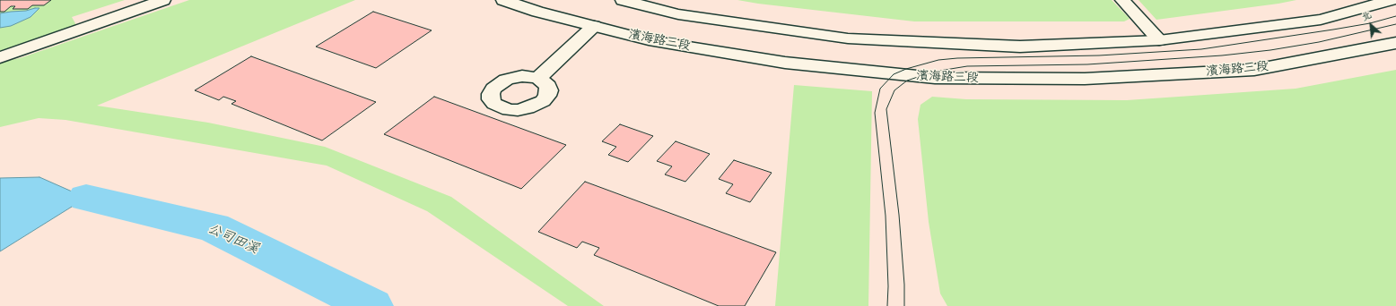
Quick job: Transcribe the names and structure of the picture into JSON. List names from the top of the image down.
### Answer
{
  "streets": {
    "street": ["濱海路三段"]
  },
  "water": ["公司田溪"],
  "north": "top left"
}
